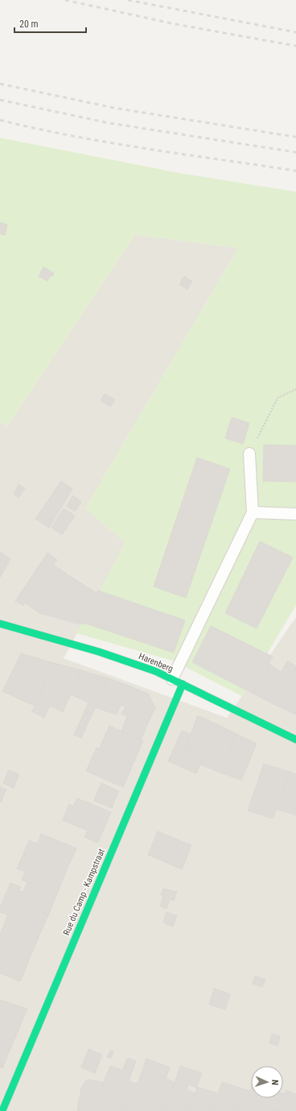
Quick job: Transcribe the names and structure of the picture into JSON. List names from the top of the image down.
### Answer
{
  "streets": {
    "street": ["Harenberg", "Rue du Camp - Kampstraat"]
  },
  "crossings": [
    ["Harenberg", "Rue du Camp - Kampstraat"]
  ],
  "scale_bar": "20 m",
  "north": "right"
}
